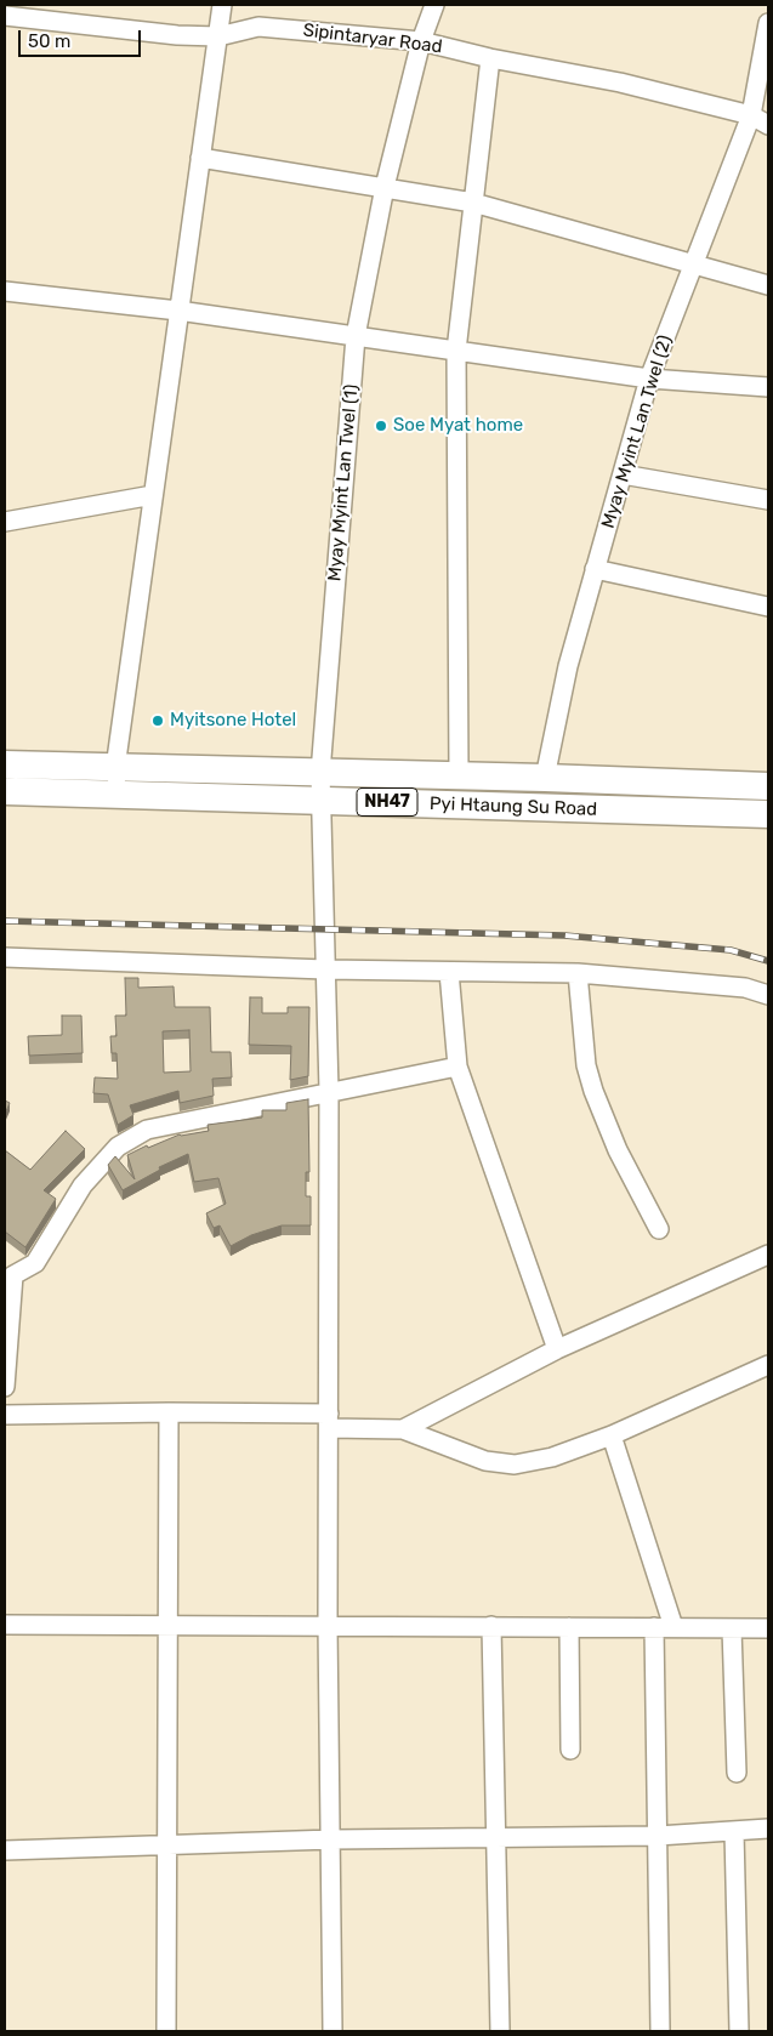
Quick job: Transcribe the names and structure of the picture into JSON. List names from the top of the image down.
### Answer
{
  "streets": {
    "highway": ["NH47", "Pyi Htaung Su Road"],
    "street": ["Sipintaryar Road", "Myay Myint Lan Twel (2)", "Myay Myint Lan Twel (1)"]
  },
  "crossings": [
    ["Sipintaryar Road", "Myay Myint Lan Twel (2)"],
    ["Sipintaryar Road", "Myay Myint Lan Twel (1)"],
    ["Myay Myint Lan Twel (2)", "Pyi Htaung Su Road"],
    ["Myay Myint Lan Twel (1)", "Pyi Htaung Su Road"]
  ],
  "places": ["Soe Myat home", "Myitsone Hotel"],
  "scale_bar": "50 m"
}
